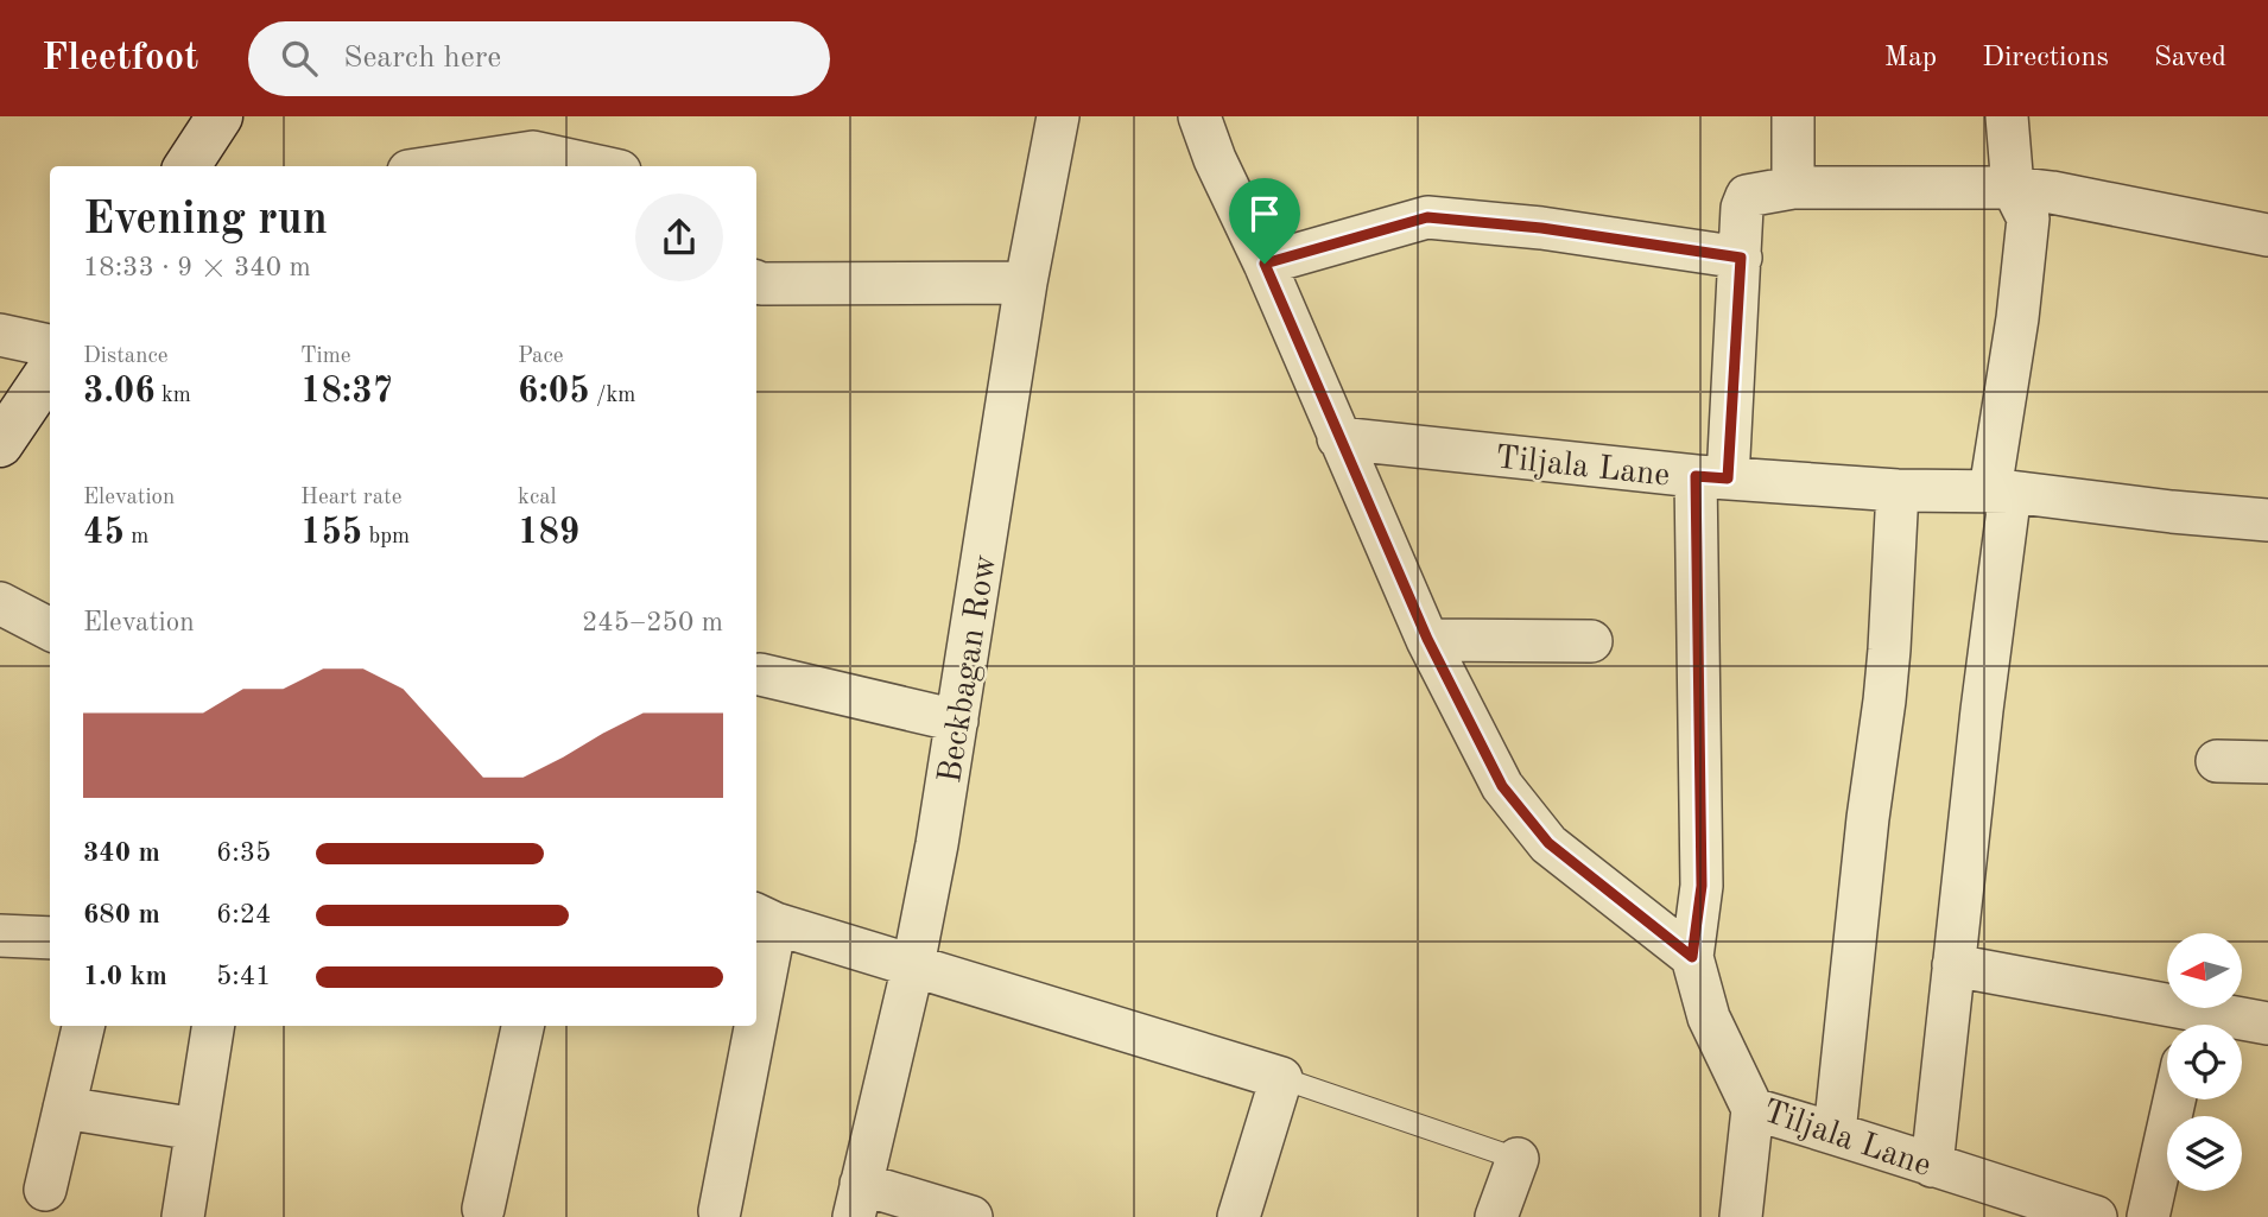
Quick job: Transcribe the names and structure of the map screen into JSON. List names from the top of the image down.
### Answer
{
  "streets": {
    "street": ["Tiljala Lane", "Beckbagan Row"]
  },
  "north": "left",
  "page": {
    "header": "Fleetfoot",
    "search": "Search here",
    "nav": ["Map", "Directions", "Saved"],
    "heading": ["Evening run", "18:33 · 9 × 340 m"],
    "stats": [
      ["Distance", "3.06 km"],
      ["Time", "18:37"],
      ["Pace", "6:05 /km"],
      ["Elevation", "45 m"],
      ["Heart rate", "155 bpm"],
      ["kcal", "189"]
    ],
    "chart": ["Elevation", "245–250 m"],
    "list": [
      {
        "name": "340 m",
        "note": "6:35"
      },
      {
        "name": "680 m",
        "note": "6:24"
      },
      {
        "name": "1.0 km",
        "note": "5:41"
      }
    ]
  }
}
